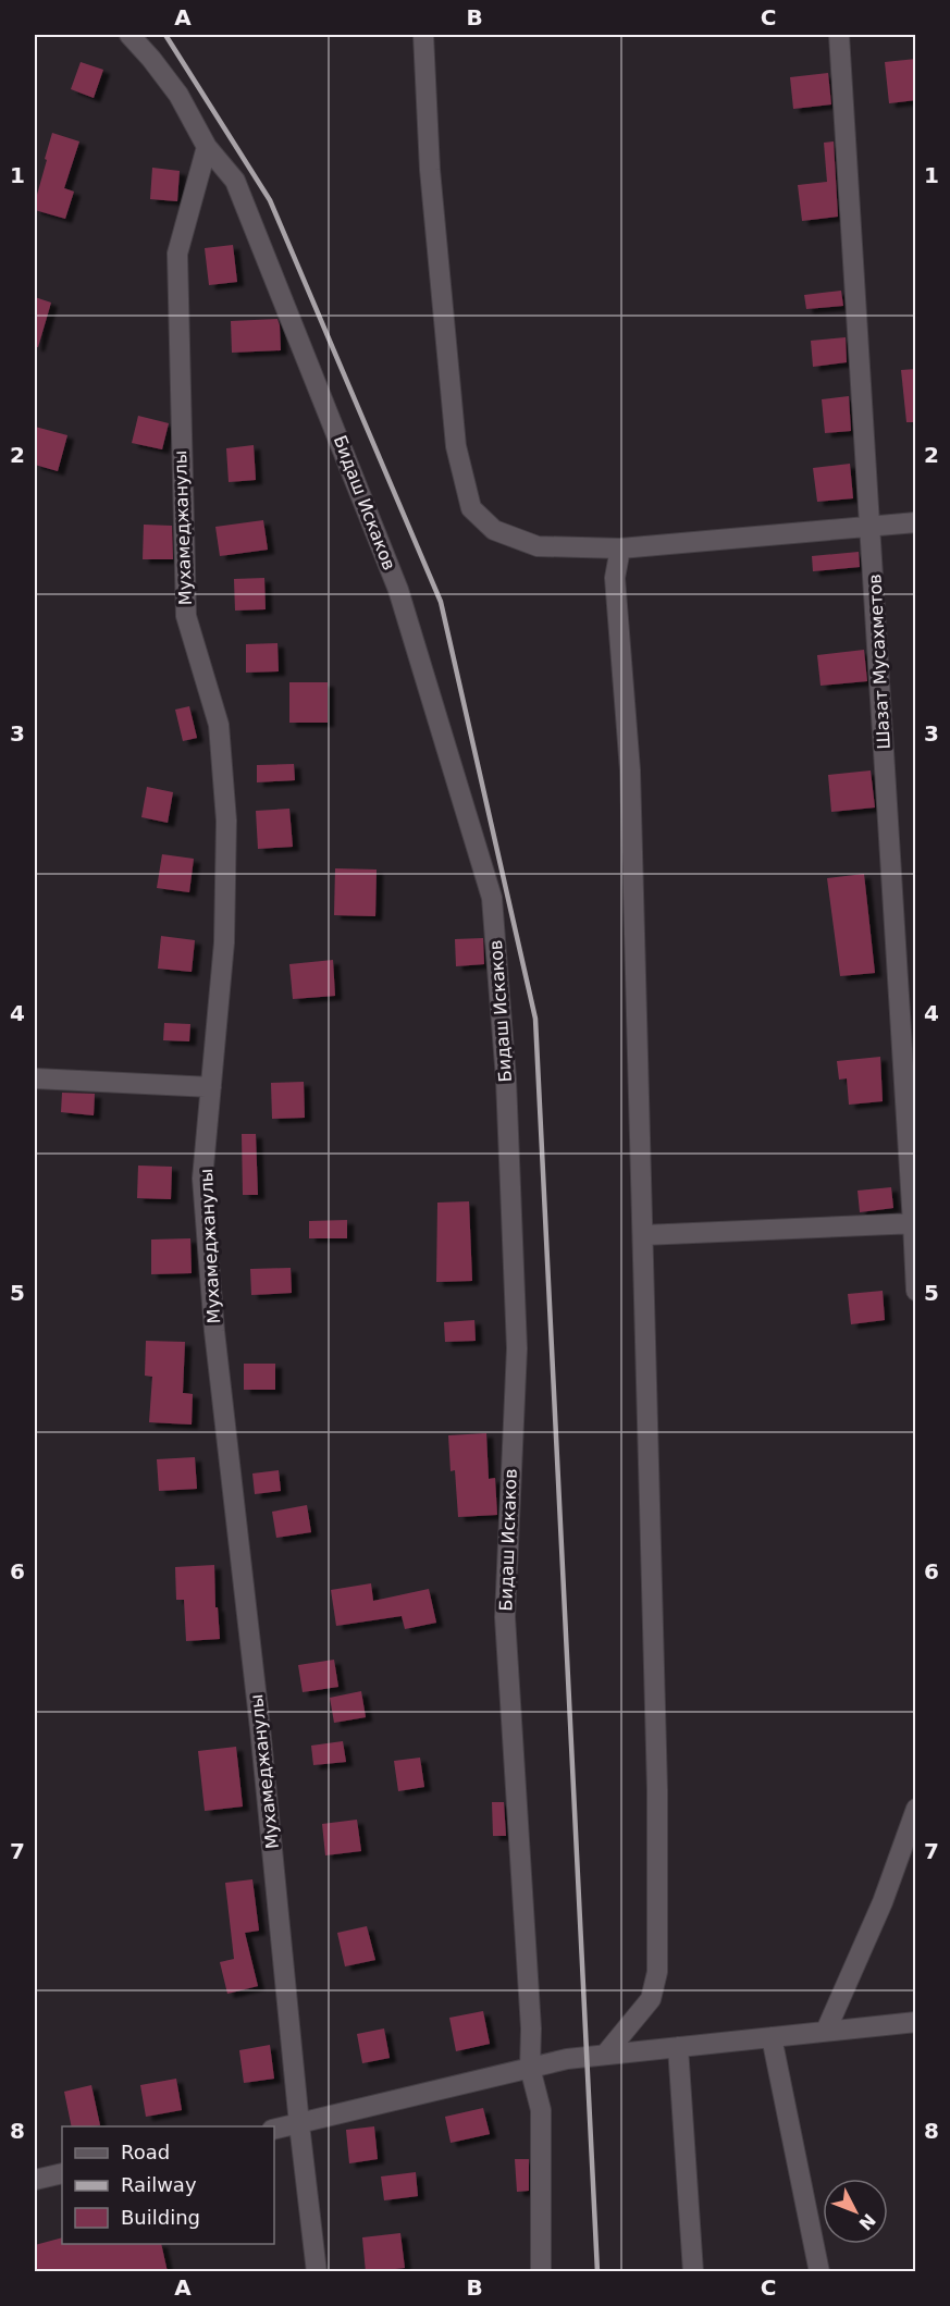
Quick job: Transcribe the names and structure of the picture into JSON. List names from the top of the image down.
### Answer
{
  "streets": {
    "street": ["Бидаш Искаков", "Мухамеджанулы", "Шазат Мусахметов"]
  },
  "crossings": [
    ["Бидаш Искаков", "Мухамеджанулы"]
  ],
  "legend": ["Road", "Railway", "Building"],
  "north": "bottom right",
  "grid": {
    "columns": ["A", "B", "C"],
    "rows": [
      "1",
      "2",
      "3",
      "4",
      "5",
      "6",
      "7",
      "8"
    ]
  }
}
